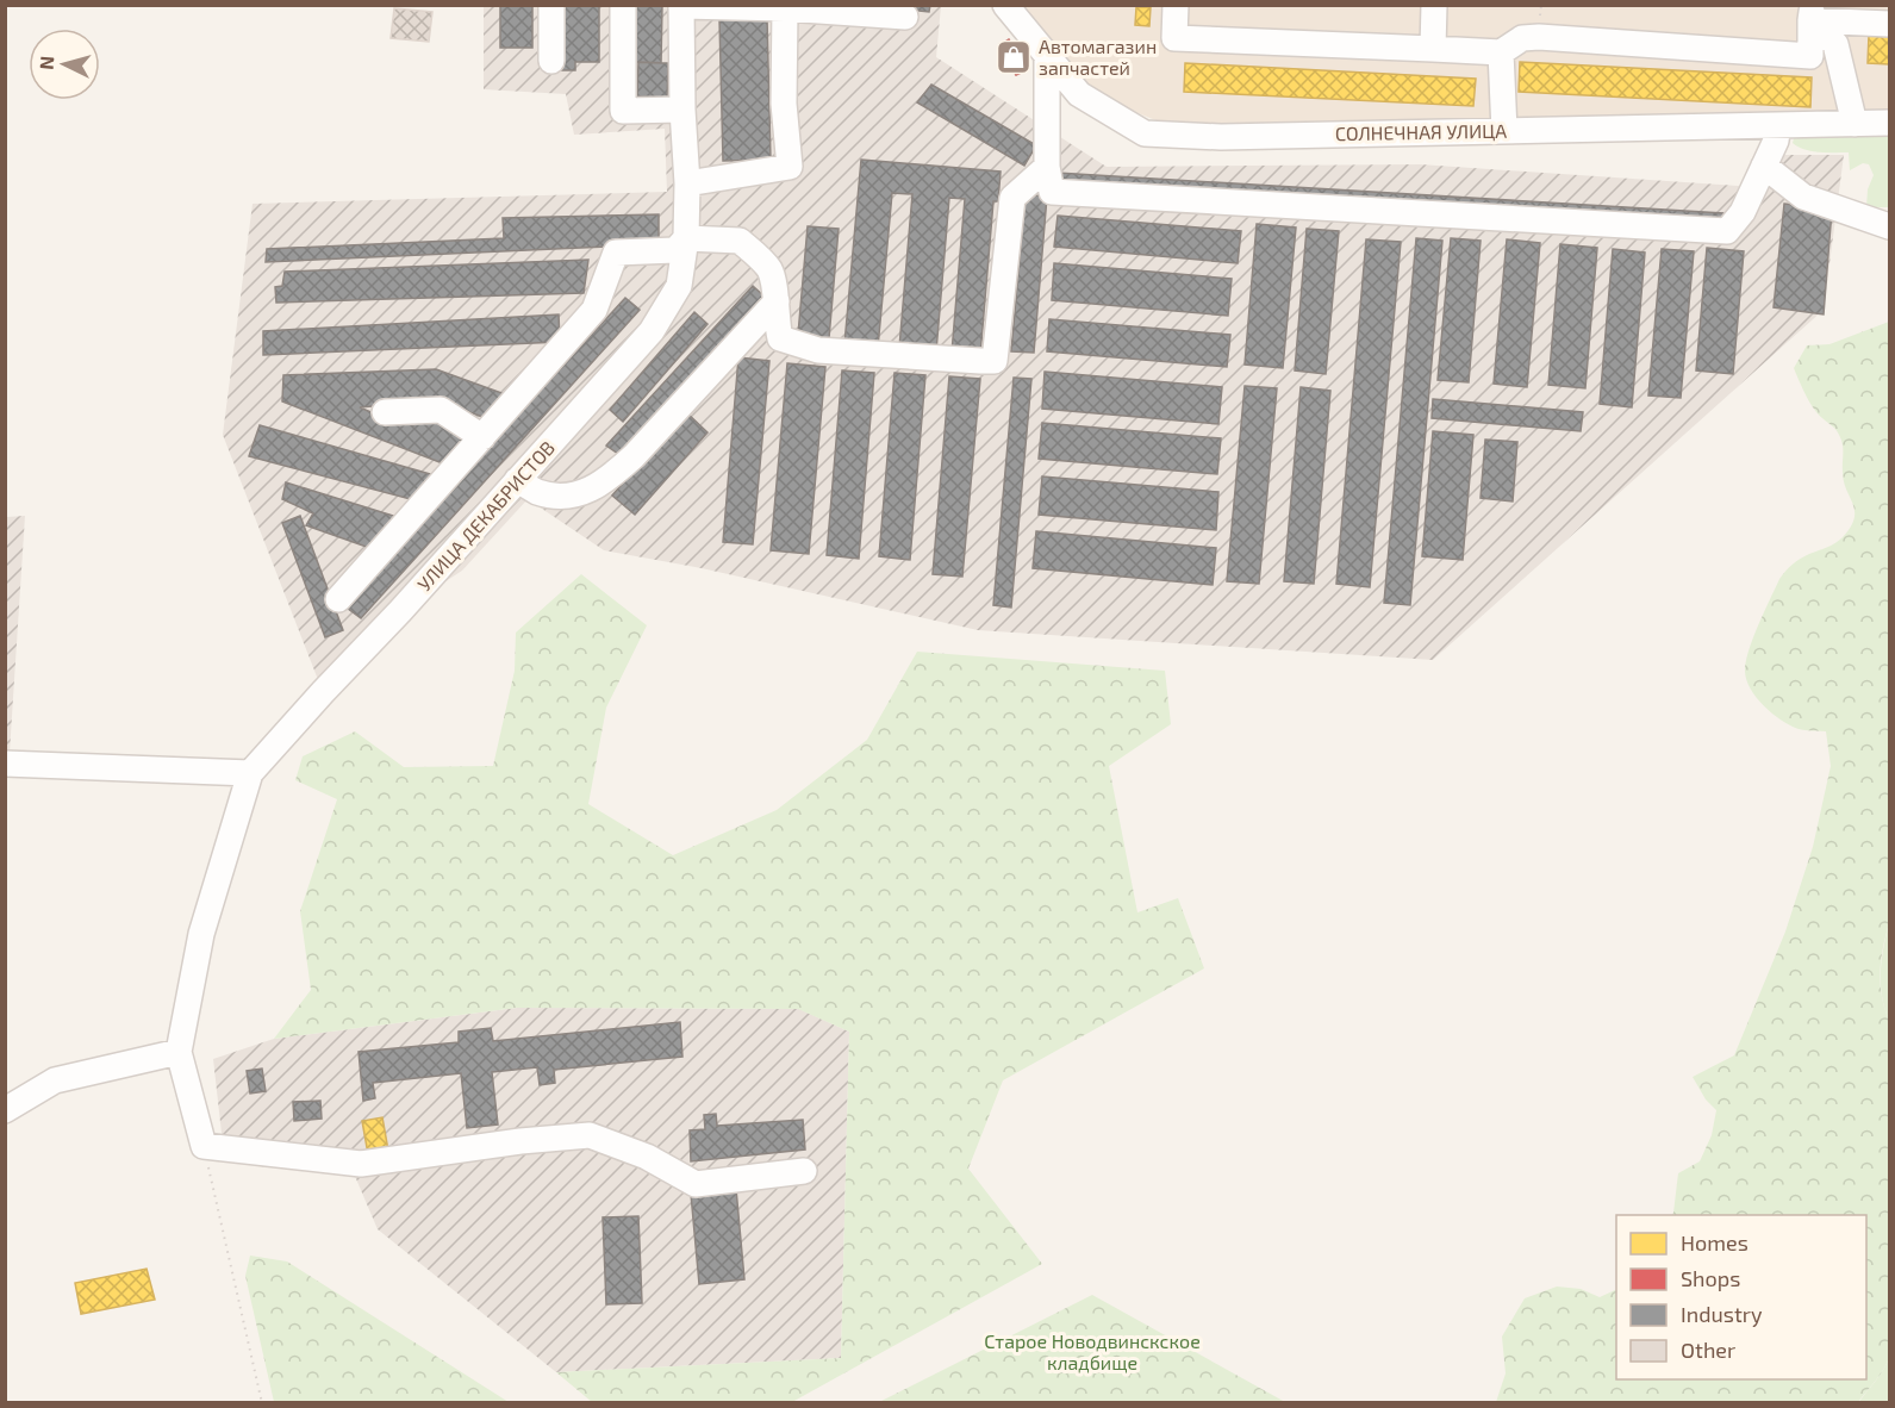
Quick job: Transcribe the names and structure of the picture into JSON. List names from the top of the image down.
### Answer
{
  "streets": {
    "street": ["СОЛНЕЧНАЯ УЛИЦА", "УЛИЦА ДЕКАБРИСТОВ"]
  },
  "parks": ["Старое Новодвинскское кладбище"],
  "places": {
    "shop": ["Автомагазин запчастей"]
  },
  "legend": [
    "Homes",
    "Shops",
    "Industry",
    "Other"
  ],
  "north": "left"
}
